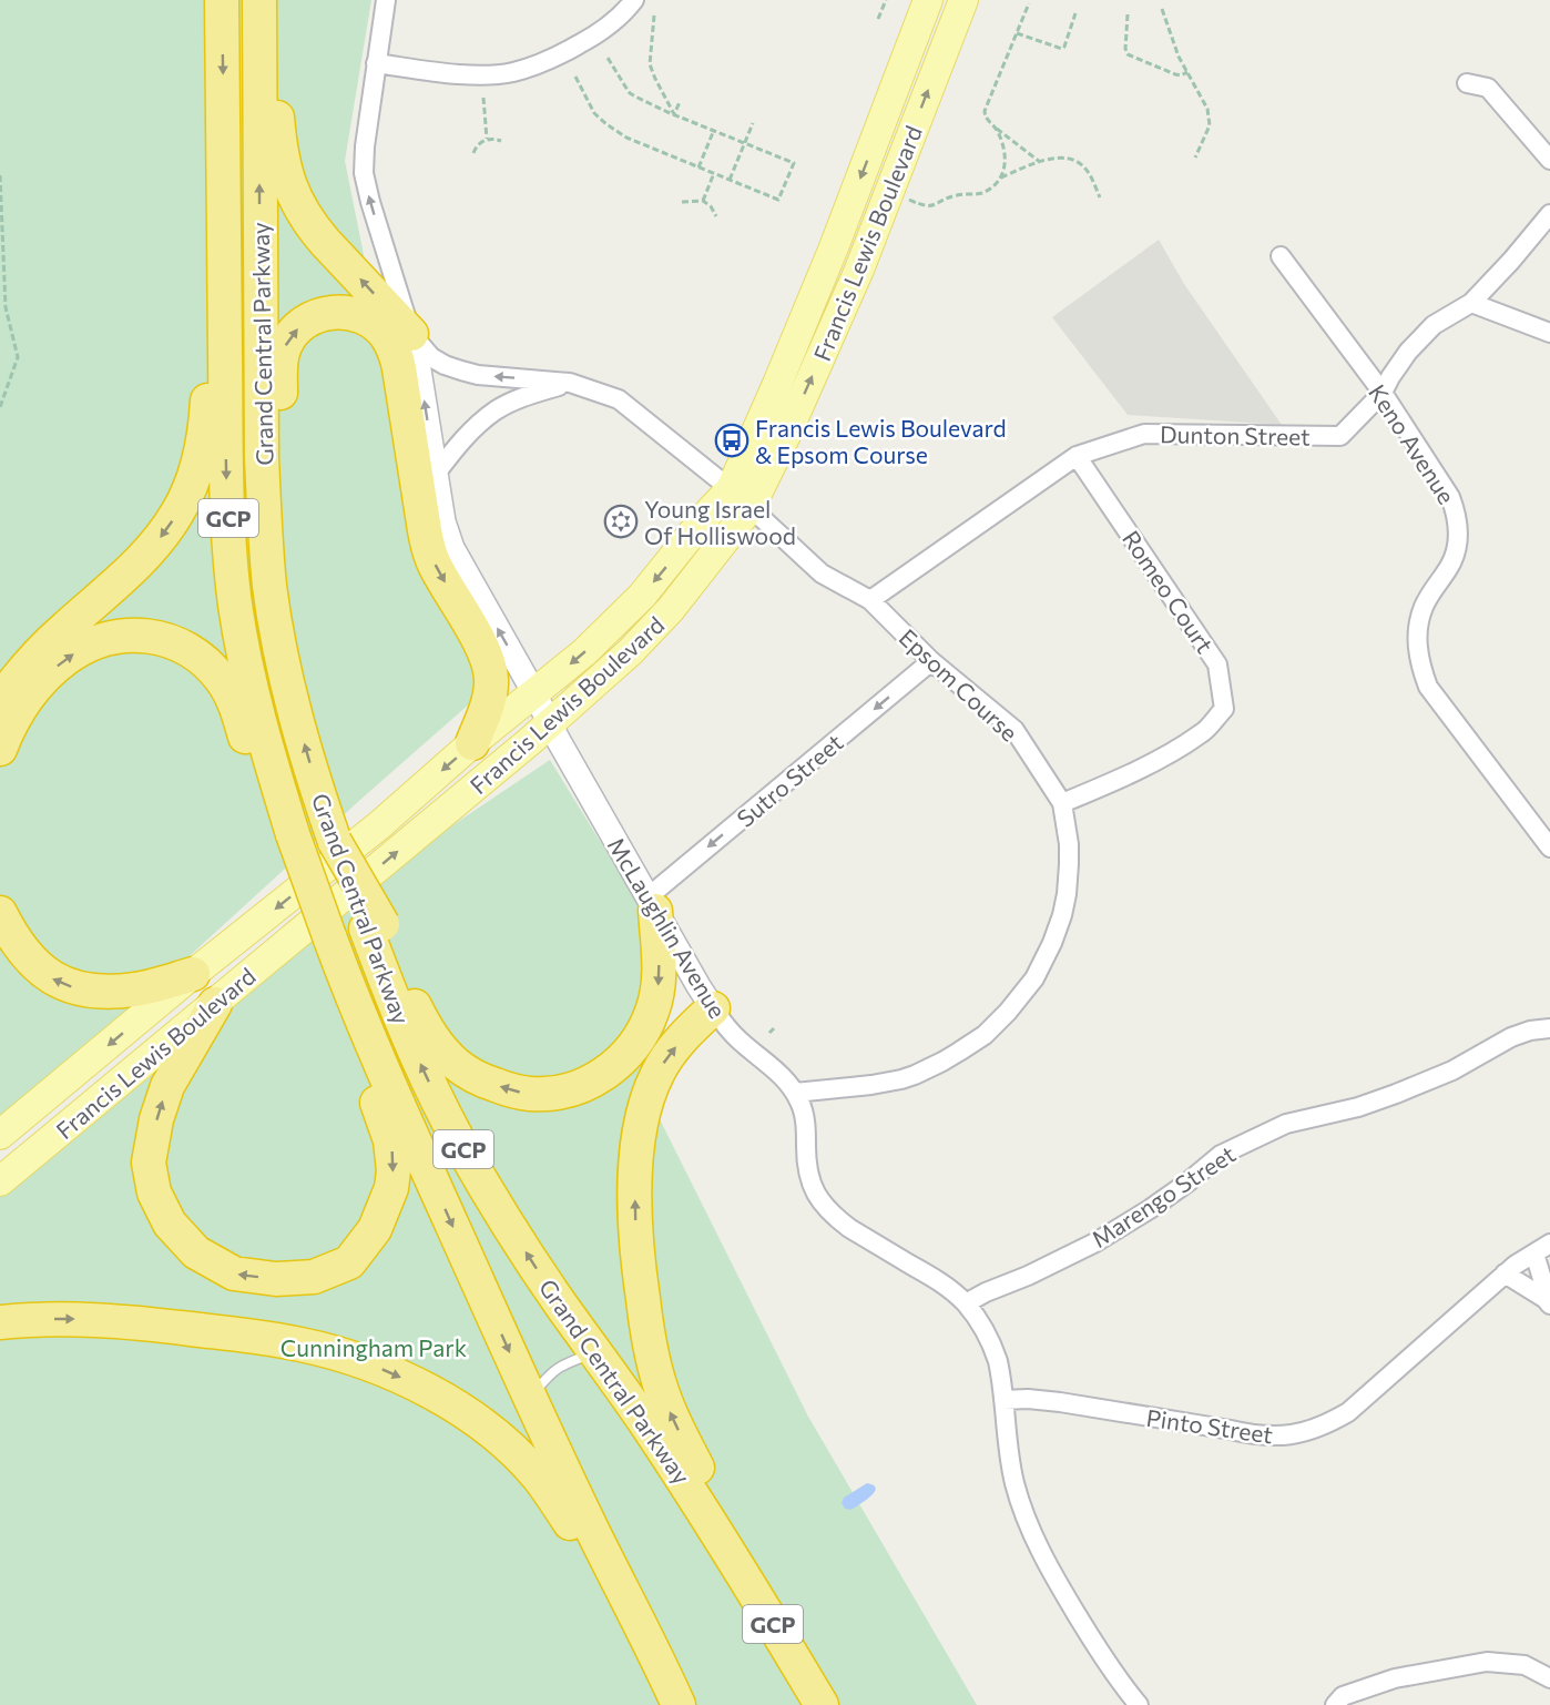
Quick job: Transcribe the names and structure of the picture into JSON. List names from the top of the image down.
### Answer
{
  "streets": {
    "highway": ["Grand Central Parkway", "GCP"],
    "main road": ["Francis Lewis Boulevard"],
    "street": [
      "Dunton Street",
      "Keno Avenue",
      "Romeo Court",
      "Epsom Course",
      "Sutro Street",
      "McLaughlin Avenue",
      "Marengo Street",
      "Pinto Street"
    ]
  },
  "crossings": [
    ["Francis Lewis Boulevard", "Epsom Course"],
    ["Francis Lewis Boulevard", "McLaughlin Avenue"],
    ["Dunton Street", "Keno Avenue"],
    ["Dunton Street", "Romeo Court"],
    ["Dunton Street", "Epsom Course"],
    ["Romeo Court", "Epsom Course"],
    ["Epsom Course", "Sutro Street"],
    ["Epsom Course", "McLaughlin Avenue"],
    ["Sutro Street", "McLaughlin Avenue"],
    ["McLaughlin Avenue", "Marengo Street"],
    ["McLaughlin Avenue", "Pinto Street"]
  ],
  "one_way": ["Sutro Street"],
  "parks": ["Cunningham Park"],
  "places": {
    "bus stop": ["Francis Lewis Boulevard & Epsom Course"],
    "synagogue": ["Young Israel Of Holliswood"]
  }
}
